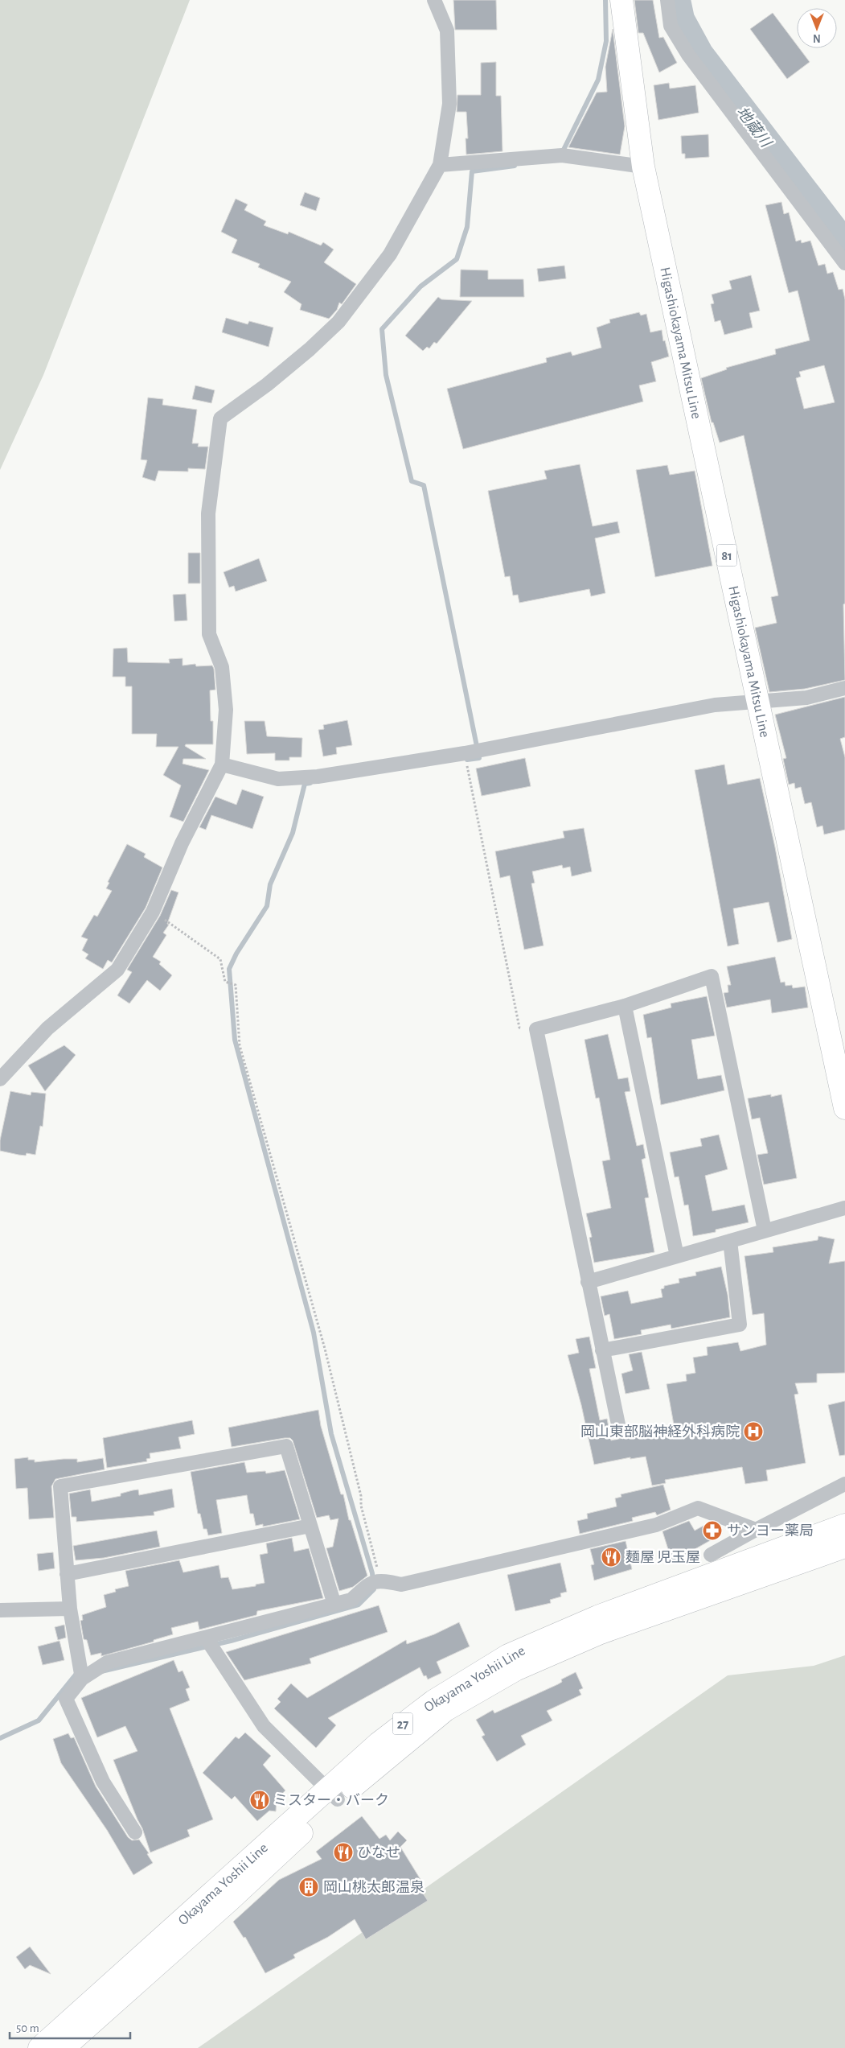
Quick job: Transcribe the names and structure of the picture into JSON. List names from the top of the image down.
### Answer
{
  "streets": {
    "main road": [
      "Higashiokayama Mitsu Line",
      "81",
      "Okayama Yoshii Line",
      "27"
    ]
  },
  "water": ["地蔵川"],
  "places": {
    "hospital": ["岡山東部脳神経外科病院"],
    "pharmacy": ["サンヨー薬局"],
    "restaurant": ["麺屋 児玉屋", "ミスター・バーク", "ひなせ"],
    "building": ["岡山桃太郎温泉"]
  },
  "scale_bar": "50 m",
  "north": "bottom"
}
